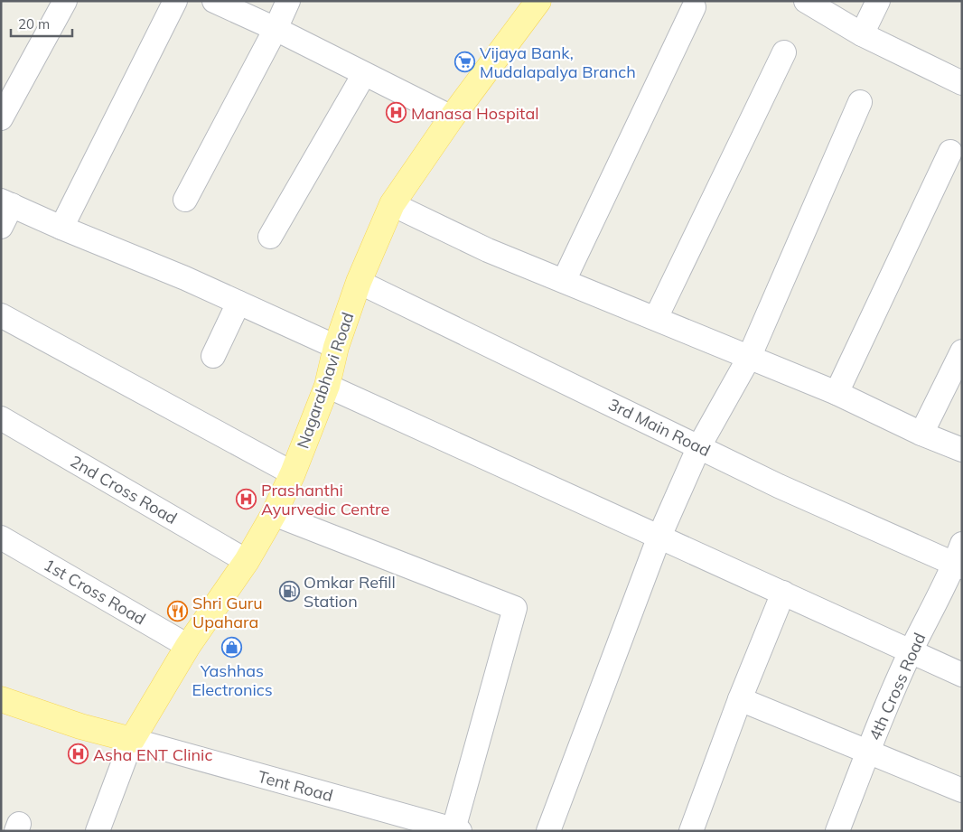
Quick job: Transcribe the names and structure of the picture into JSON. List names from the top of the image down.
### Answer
{
  "streets": {
    "main road": ["Nagarabhavi Road"],
    "street": [
      "3rd Main Road",
      "2nd Cross Road",
      "1st Cross Road",
      "4th Cross Road",
      "Tent Road"
    ]
  },
  "crossings": [
    ["Nagarabhavi Road", "3rd Main Road"],
    ["Nagarabhavi Road", "2nd Cross Road"],
    ["Nagarabhavi Road", "1st Cross Road"],
    ["Nagarabhavi Road", "Tent Road"],
    ["3rd Main Road", "4th Cross Road"]
  ],
  "places": {
    "supermarket": ["Vijaya Bank, Mudalapalya Branch"],
    "hospital": ["Manasa Hospital", "Prashanthi Ayurvedic Centre", "Asha ENT Clinic"],
    "fuel station": ["Omkar Refill Station"],
    "restaurant": ["Shri Guru Upahara"],
    "shop": ["Yashhas Electronics"]
  },
  "scale_bar": "20 m"
}
